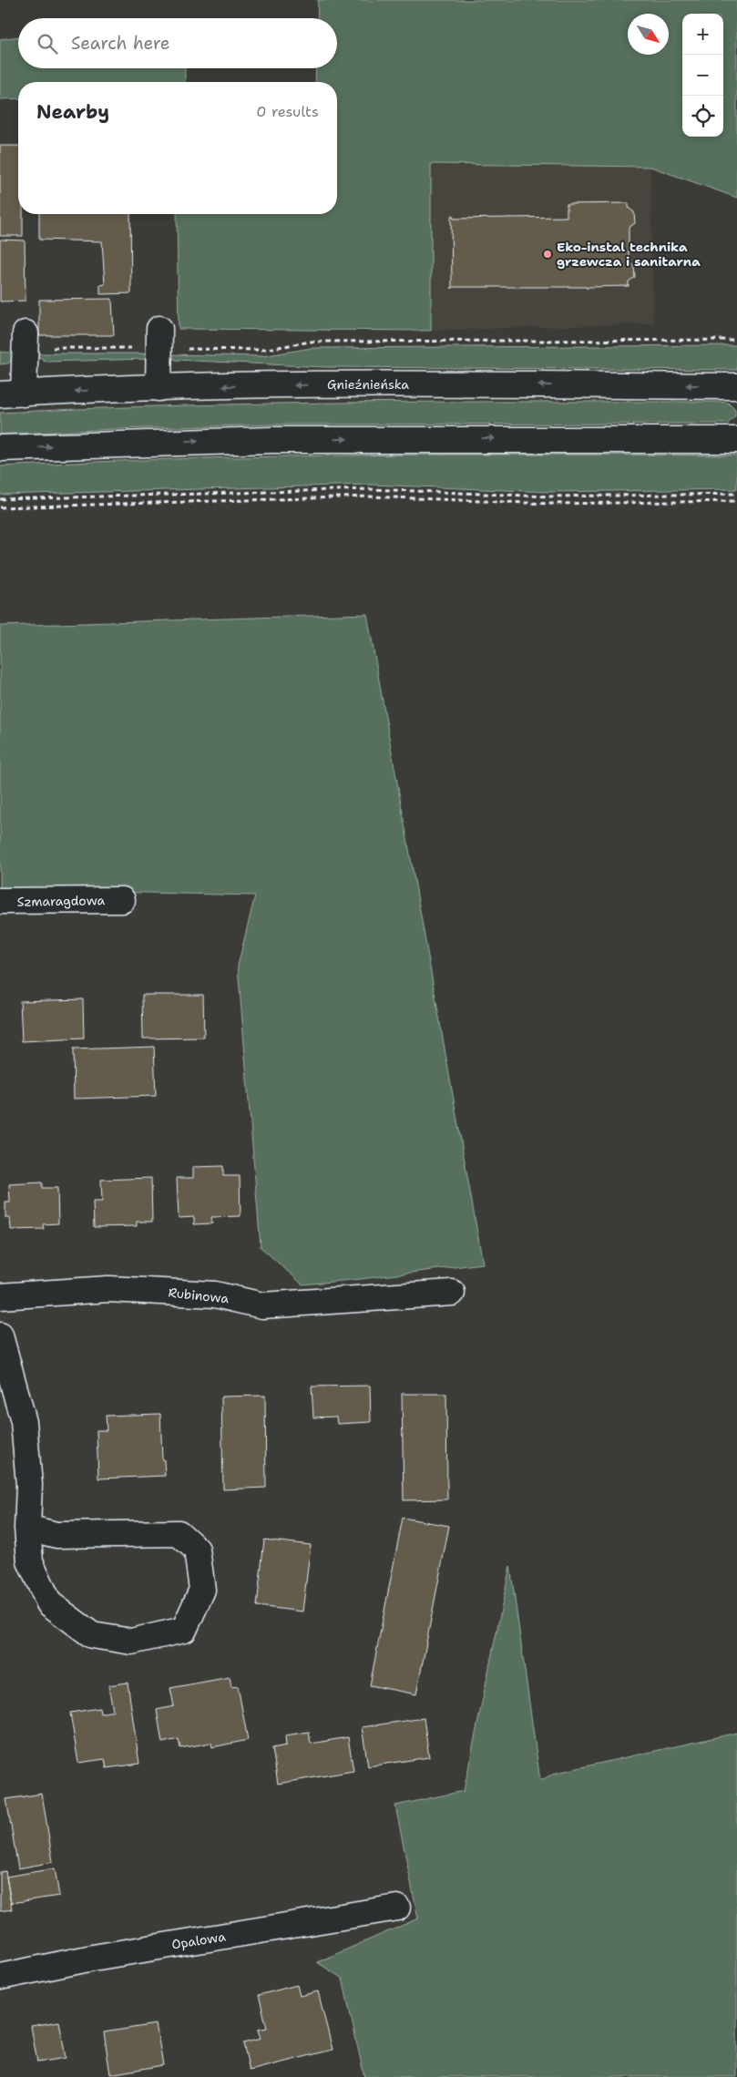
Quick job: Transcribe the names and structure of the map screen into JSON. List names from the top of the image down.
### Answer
{
  "streets": {
    "main road": [
      "Gnieźnieńska",
      "Szmaragdowa",
      "Rubinowa",
      "Opalowa"
    ]
  },
  "places": ["Eko-instal technika grzewcza i sanitarna"],
  "north": "bottom right",
  "page": {
    "map_buttons": ["+", "−"],
    "search": "Search here",
    "heading": ["Nearby", "0 results"]
  }
}
